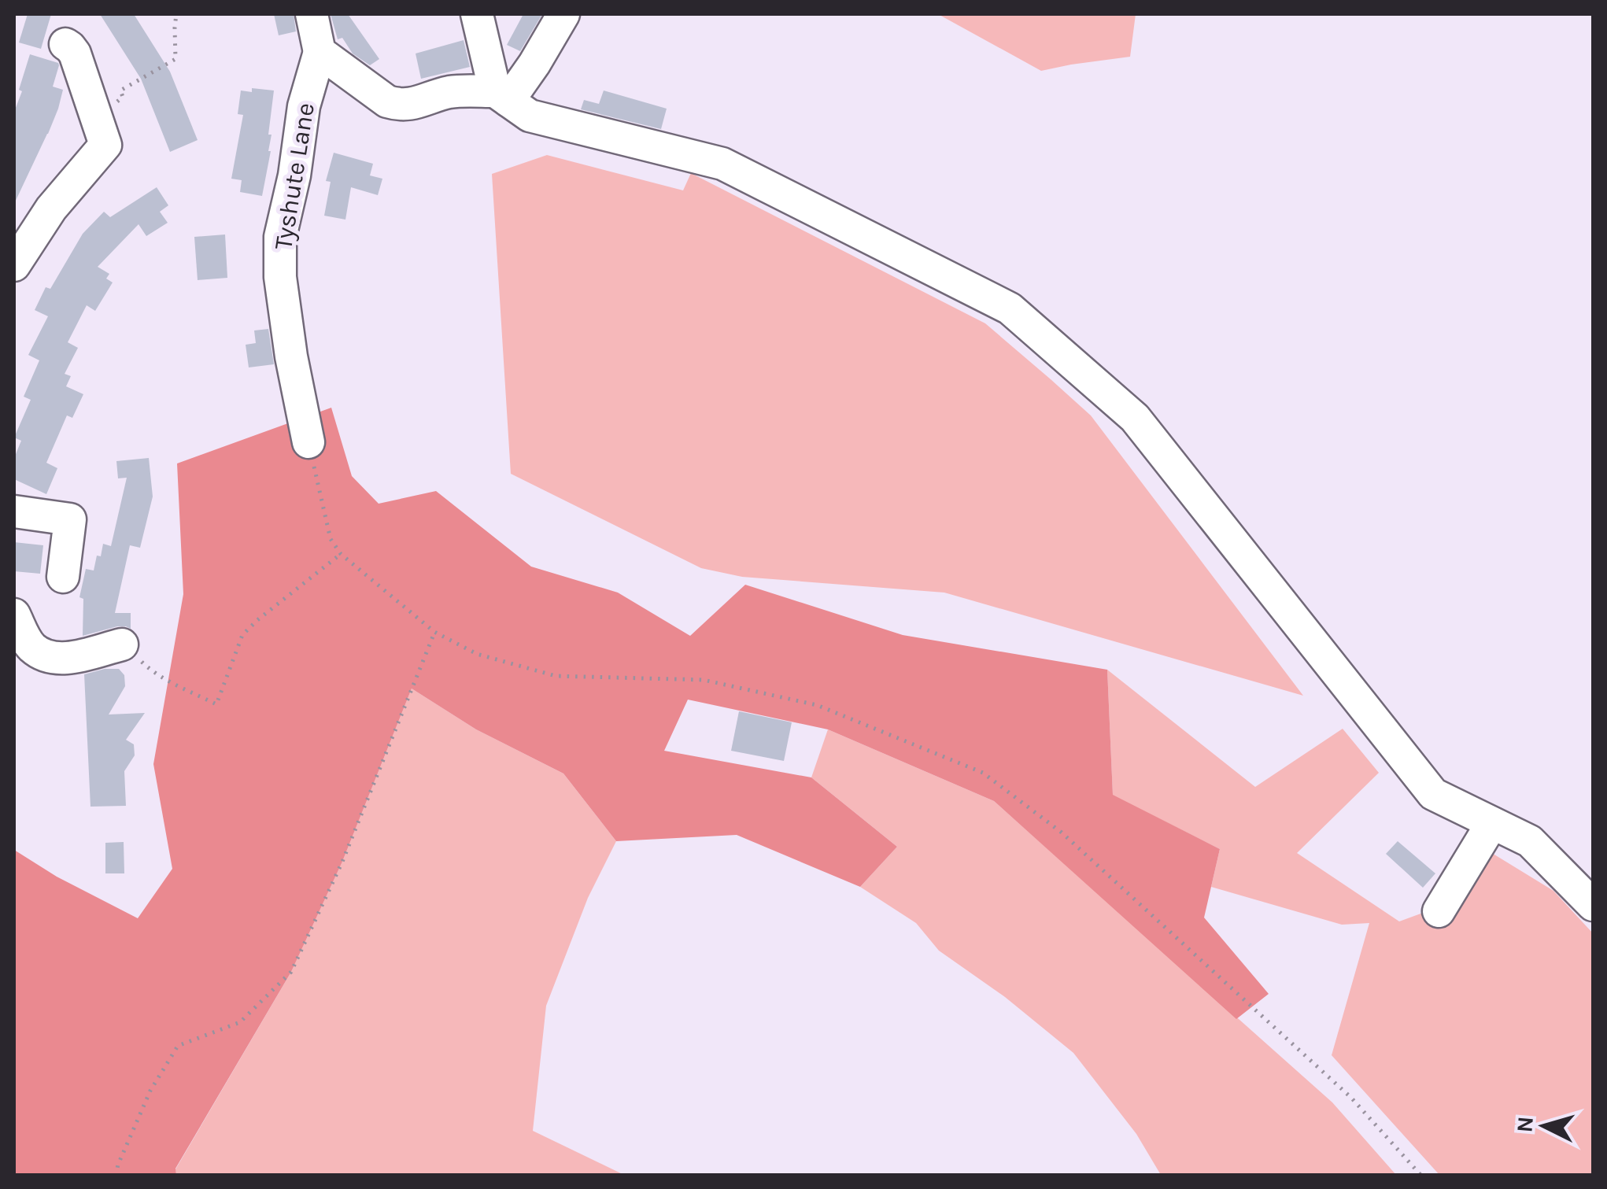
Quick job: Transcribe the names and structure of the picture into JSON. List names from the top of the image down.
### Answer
{
  "streets": {
    "street": ["Tyshute Lane"]
  },
  "north": "left"
}
